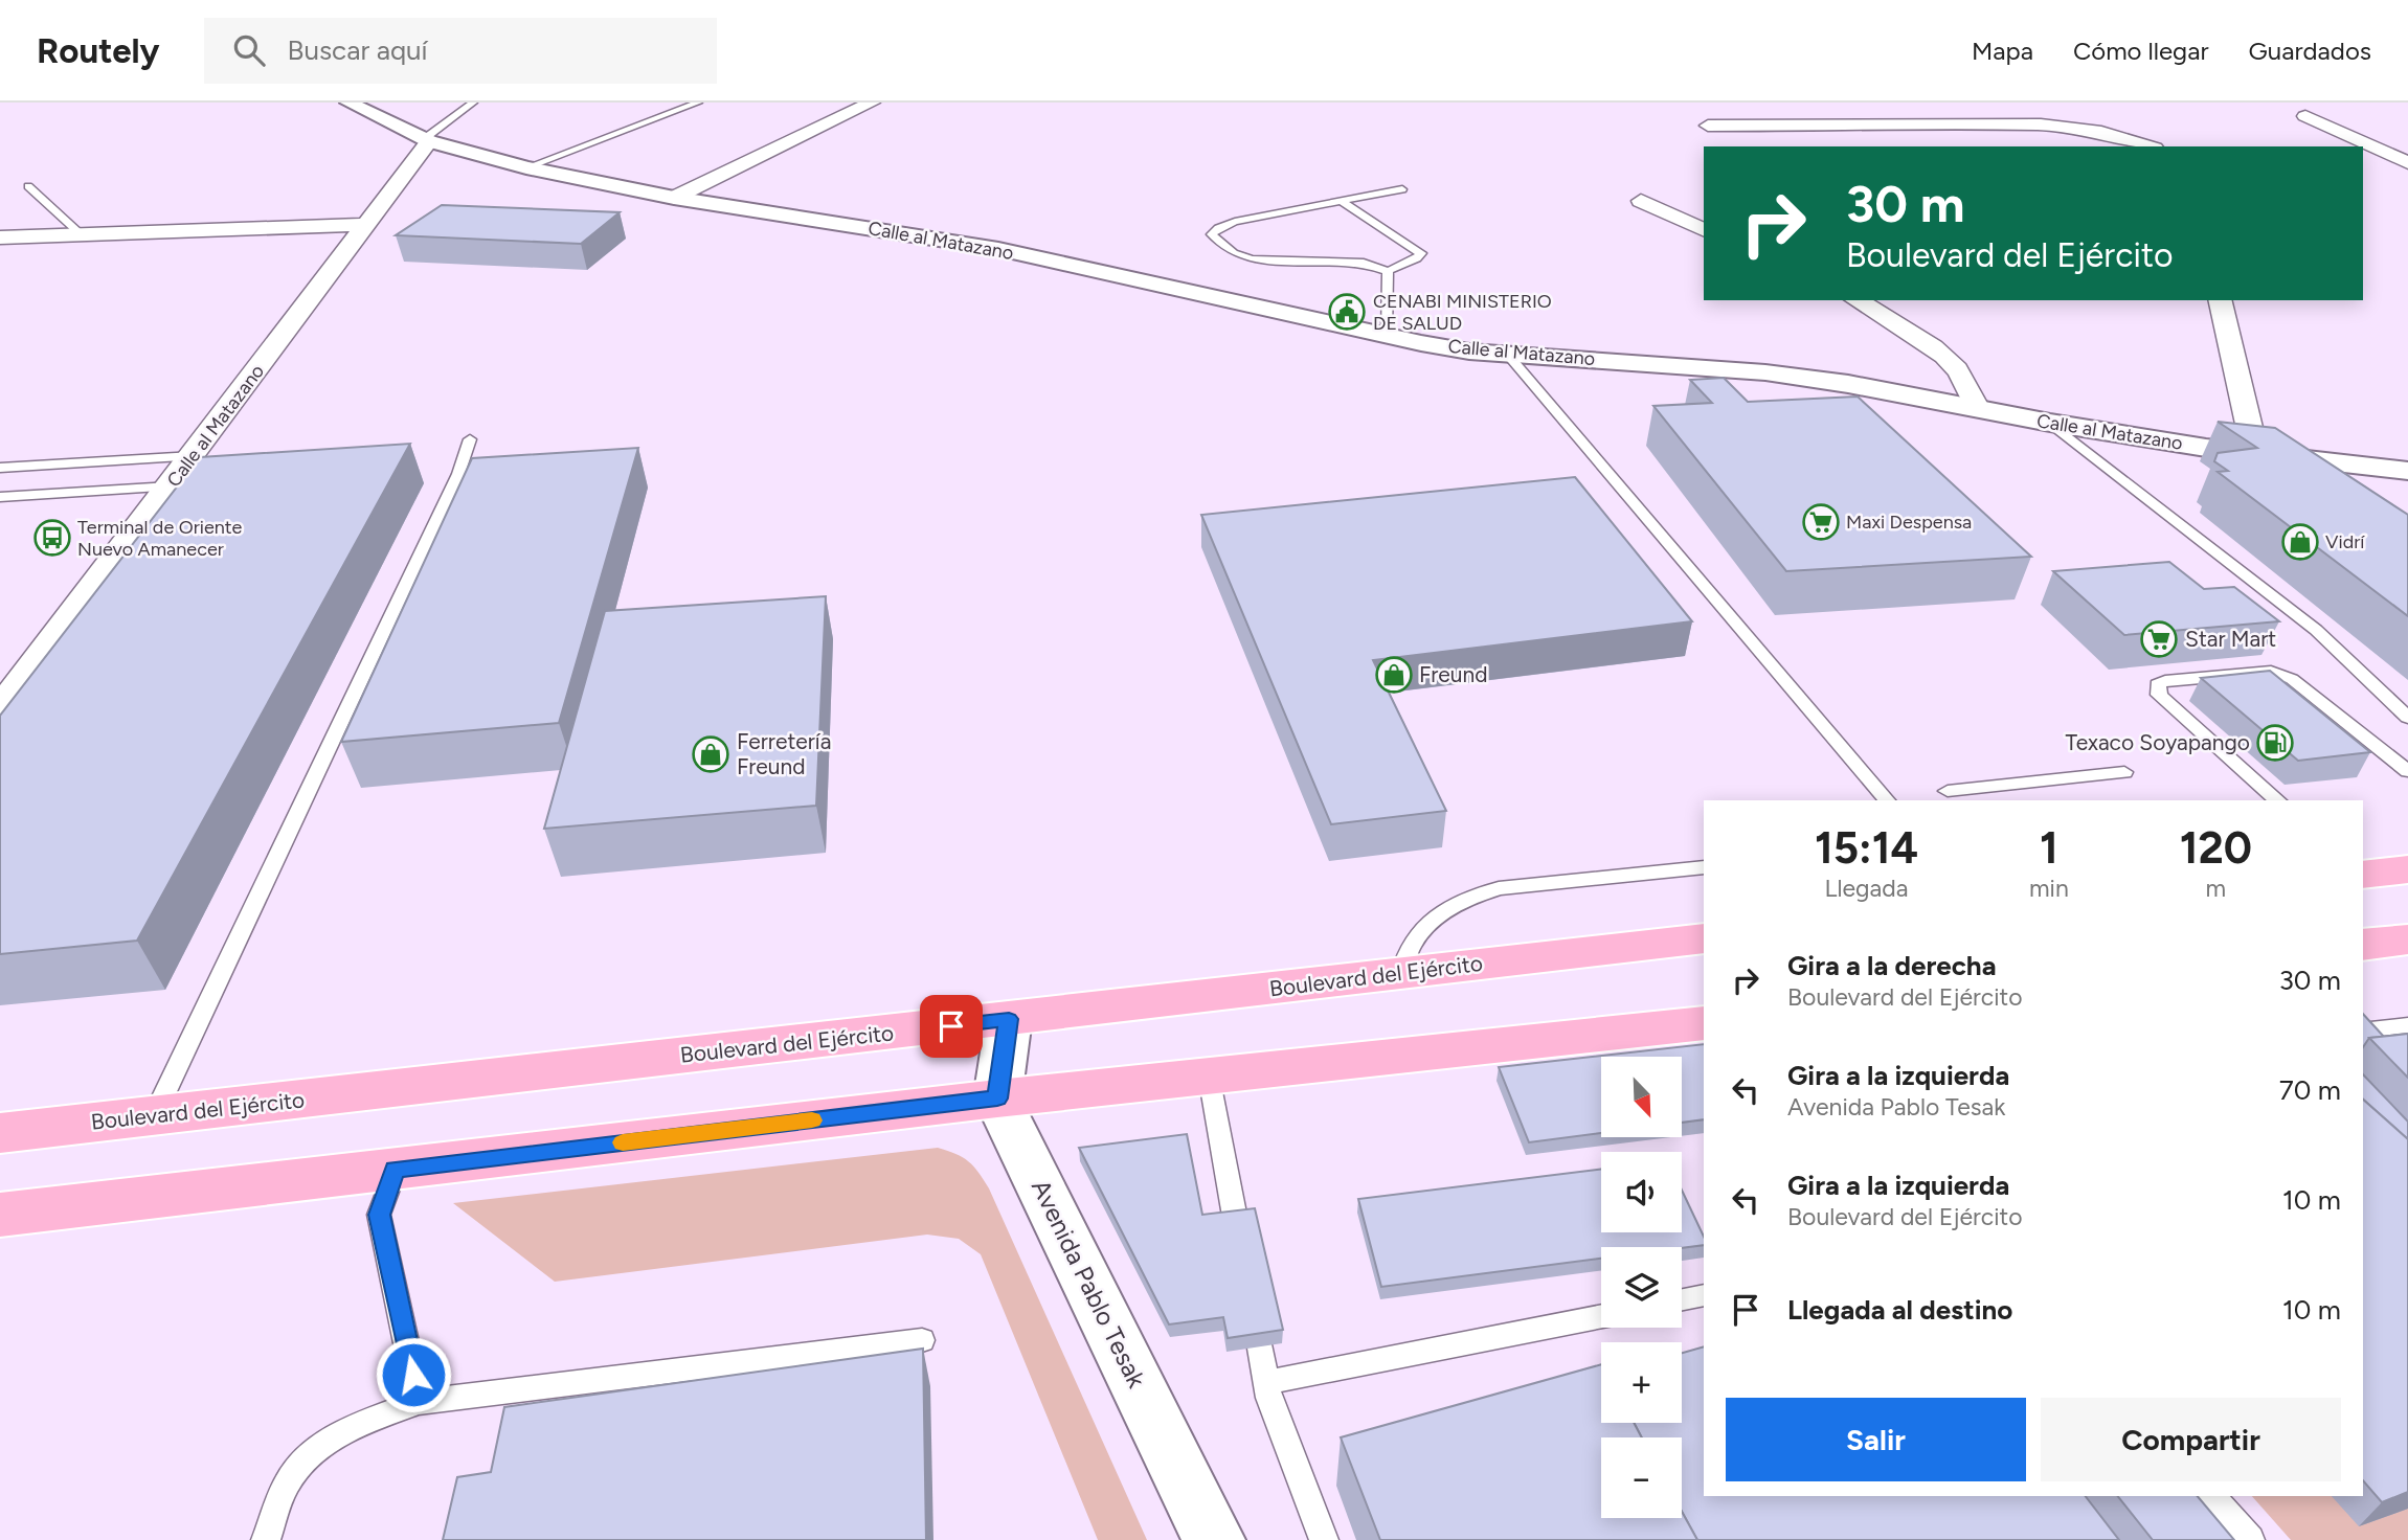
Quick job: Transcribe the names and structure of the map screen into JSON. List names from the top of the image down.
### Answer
{
  "streets": {
    "highway": ["Boulevard del Ejército"],
    "street": ["Calle al Matazano", "Avenida Pablo Tesak"]
  },
  "places": {
    "public building": ["CENABI MINISTERIO DE SALUD"],
    "supermarket": ["Maxi Despensa", "Star Mart"],
    "bus stop": ["Terminal de Oriente Nuevo Amanecer"],
    "shop": ["Vidrí", "Freund", "Ferretería Freund"],
    "fuel station": ["Texaco Soyapango"]
  },
  "north": "bottom right",
  "page": {
    "header": "Routely",
    "search": "Buscar aquí",
    "nav": ["Mapa", "Cómo llegar", "Guardados"],
    "turn": ["30 m", "Boulevard del Ejército"],
    "eta": [
      "15:14",
      "Llegada",
      "1",
      "min",
      "120",
      "m"
    ],
    "list": [
      {
        "name": "Gira a la derecha",
        "note": "Boulevard del Ejército",
        "value": "30 m"
      },
      {
        "name": "Gira a la izquierda",
        "note": "Avenida Pablo Tesak",
        "value": "70 m"
      },
      {
        "name": "Gira a la izquierda",
        "note": "Boulevard del Ejército",
        "value": "10 m"
      },
      {
        "name": "Llegada al destino",
        "value": "10 m"
      }
    ],
    "map_buttons": ["+", "−"],
    "buttons": ["Salir", "Compartir"]
  }
}
